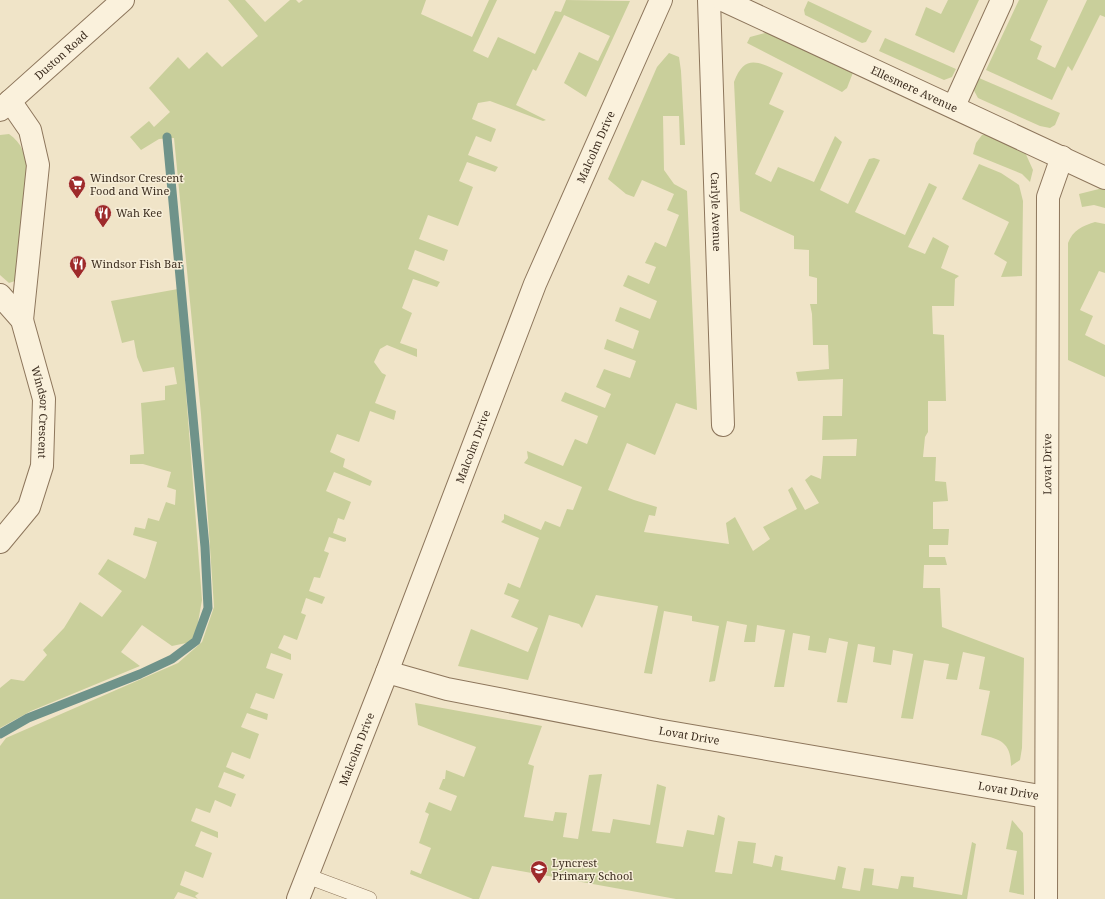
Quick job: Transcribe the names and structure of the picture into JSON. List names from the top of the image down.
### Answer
{
  "streets": {
    "street": [
      "Duston Road",
      "Ellesmere Avenue",
      "Malcolm Drive",
      "Carlyle Avenue",
      "Windsor Crescent",
      "Lovat Drive"
    ]
  },
  "crossings": [
    ["Duston Road", "Windsor Crescent"],
    ["Ellesmere Avenue", "Lovat Drive"],
    ["Malcolm Drive", "Lovat Drive"]
  ],
  "places": {
    "supermarket": ["Windsor Crescent Food and Wine"],
    "restaurant": ["Wah Kee", "Windsor Fish Bar"],
    "school or university": ["Lyncrest Primary School"]
  }
}
